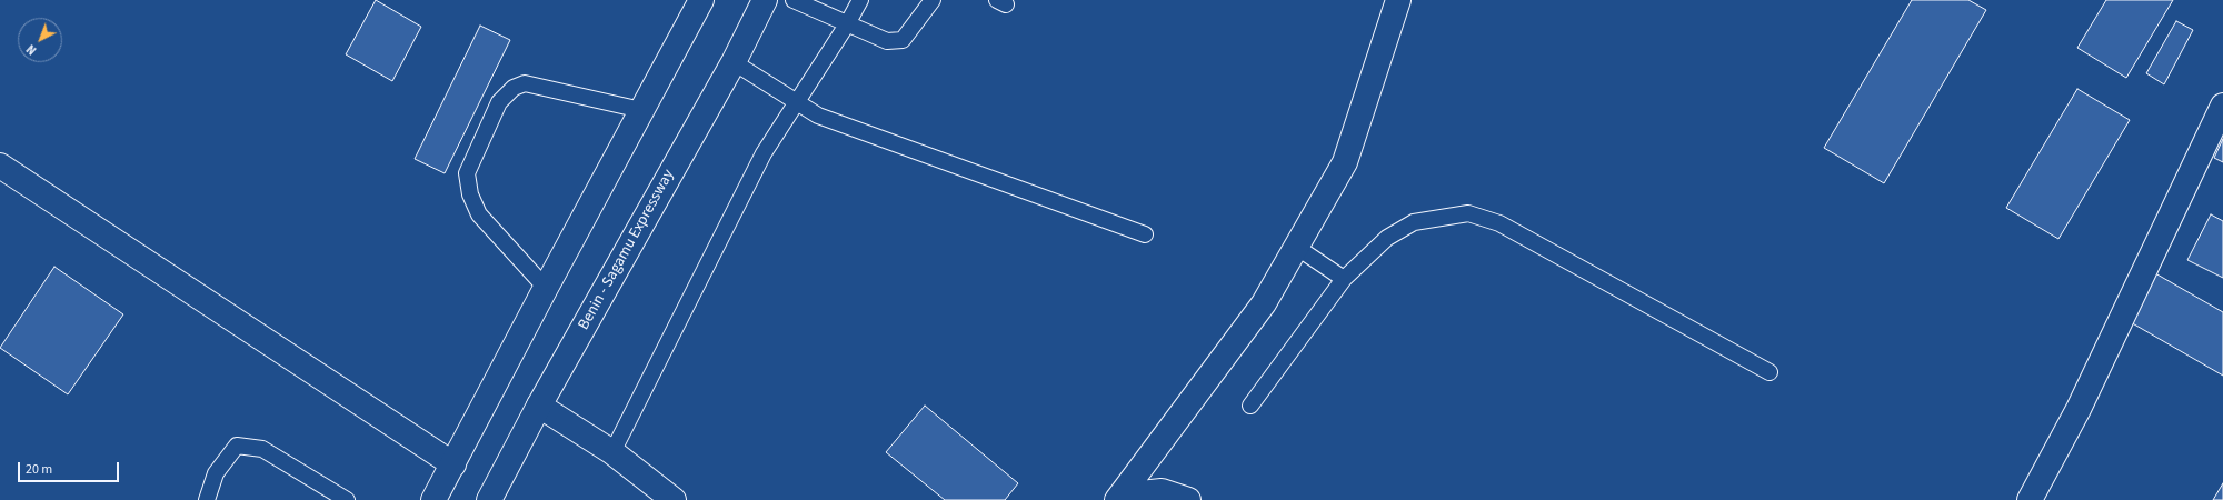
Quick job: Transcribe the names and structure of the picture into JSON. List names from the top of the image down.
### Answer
{
  "streets": {
    "main road": ["Benin - Sagamu Expressway"]
  },
  "scale_bar": "20 m",
  "north": "bottom left"
}
